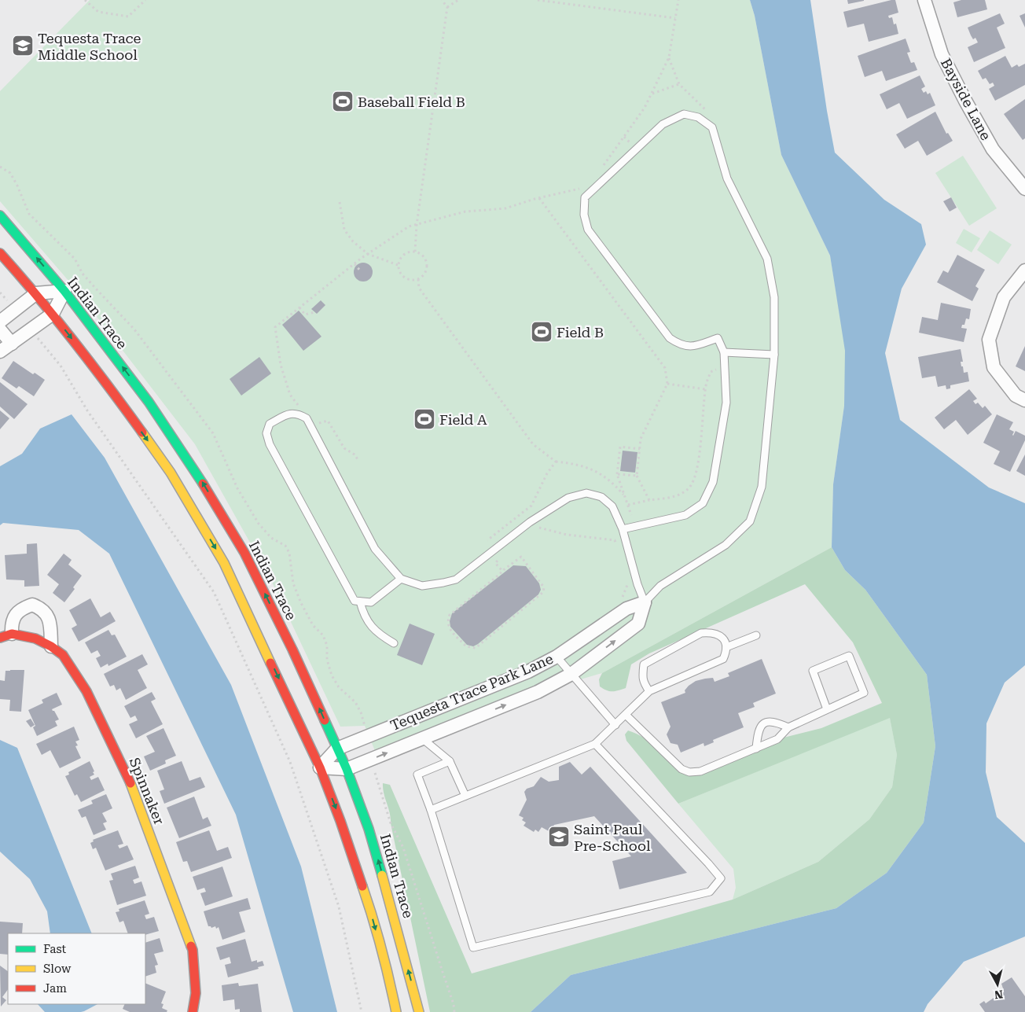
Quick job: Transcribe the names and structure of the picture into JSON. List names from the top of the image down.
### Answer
{
  "streets": {
    "main road": ["Indian Trace", "Spinnaker"],
    "street": ["Bayside Lane", "Tequesta Trace Park Lane"]
  },
  "crossings": [
    ["Indian Trace", "Tequesta Trace Park Lane"]
  ],
  "places": {
    "school or university": ["Tequesta Trace Middle School", "Saint Paul Pre-School"],
    "sports": ["Baseball Field B", "Field B", "Field A"]
  },
  "legend": ["Fast", "Slow", "Jam"],
  "north": "bottom"
}
